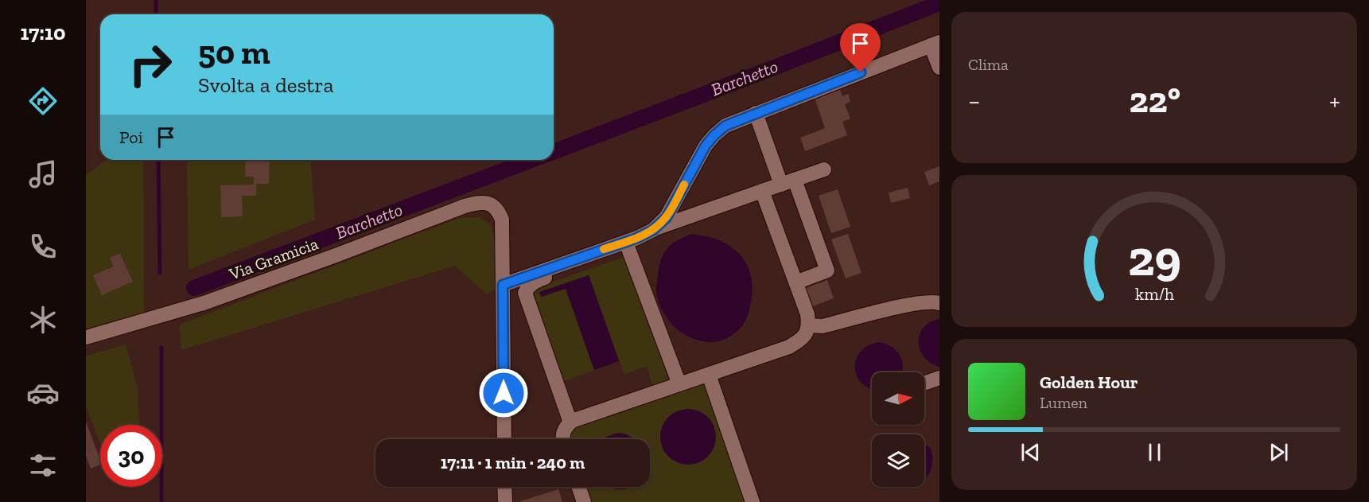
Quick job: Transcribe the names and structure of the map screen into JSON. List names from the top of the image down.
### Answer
{
  "streets": {
    "street": ["Via Gramicia"]
  },
  "water": ["Barchetto"],
  "north": "right",
  "page": {
    "tabs": "17:10",
    "tile": "Clima",
    "turn": ["50 m", "Svolta a destra"],
    "heat": ["−", "22°", "+"],
    "then": "Poi",
    "song": ["Golden Hour", "Lumen"],
    "limit": "30",
    "trip": "17:11 · 1 min · 240 m",
    "gauge": ["29", "km/h"]
  }
}
